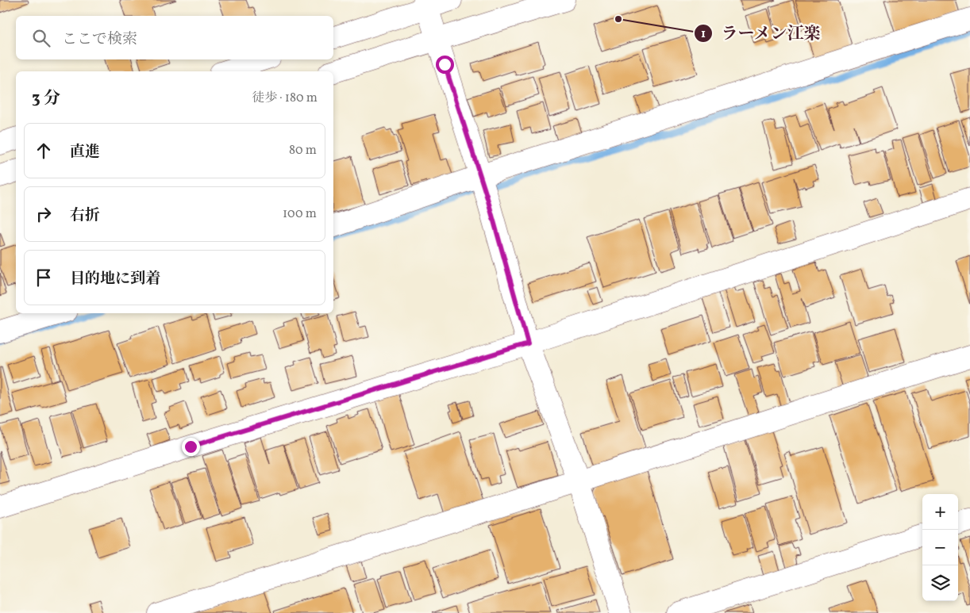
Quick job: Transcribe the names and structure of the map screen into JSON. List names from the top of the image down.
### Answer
{
  "places": ["ラーメン江楽"],
  "page": {
    "search": "ここで検索",
    "heading": ["3 分", "徒歩 · 180 m"],
    "list": [
      ["直進", "80 m"],
      ["右折", "100 m"],
      "目的地に到着"
    ],
    "map_buttons": ["+", "−"]
  }
}
